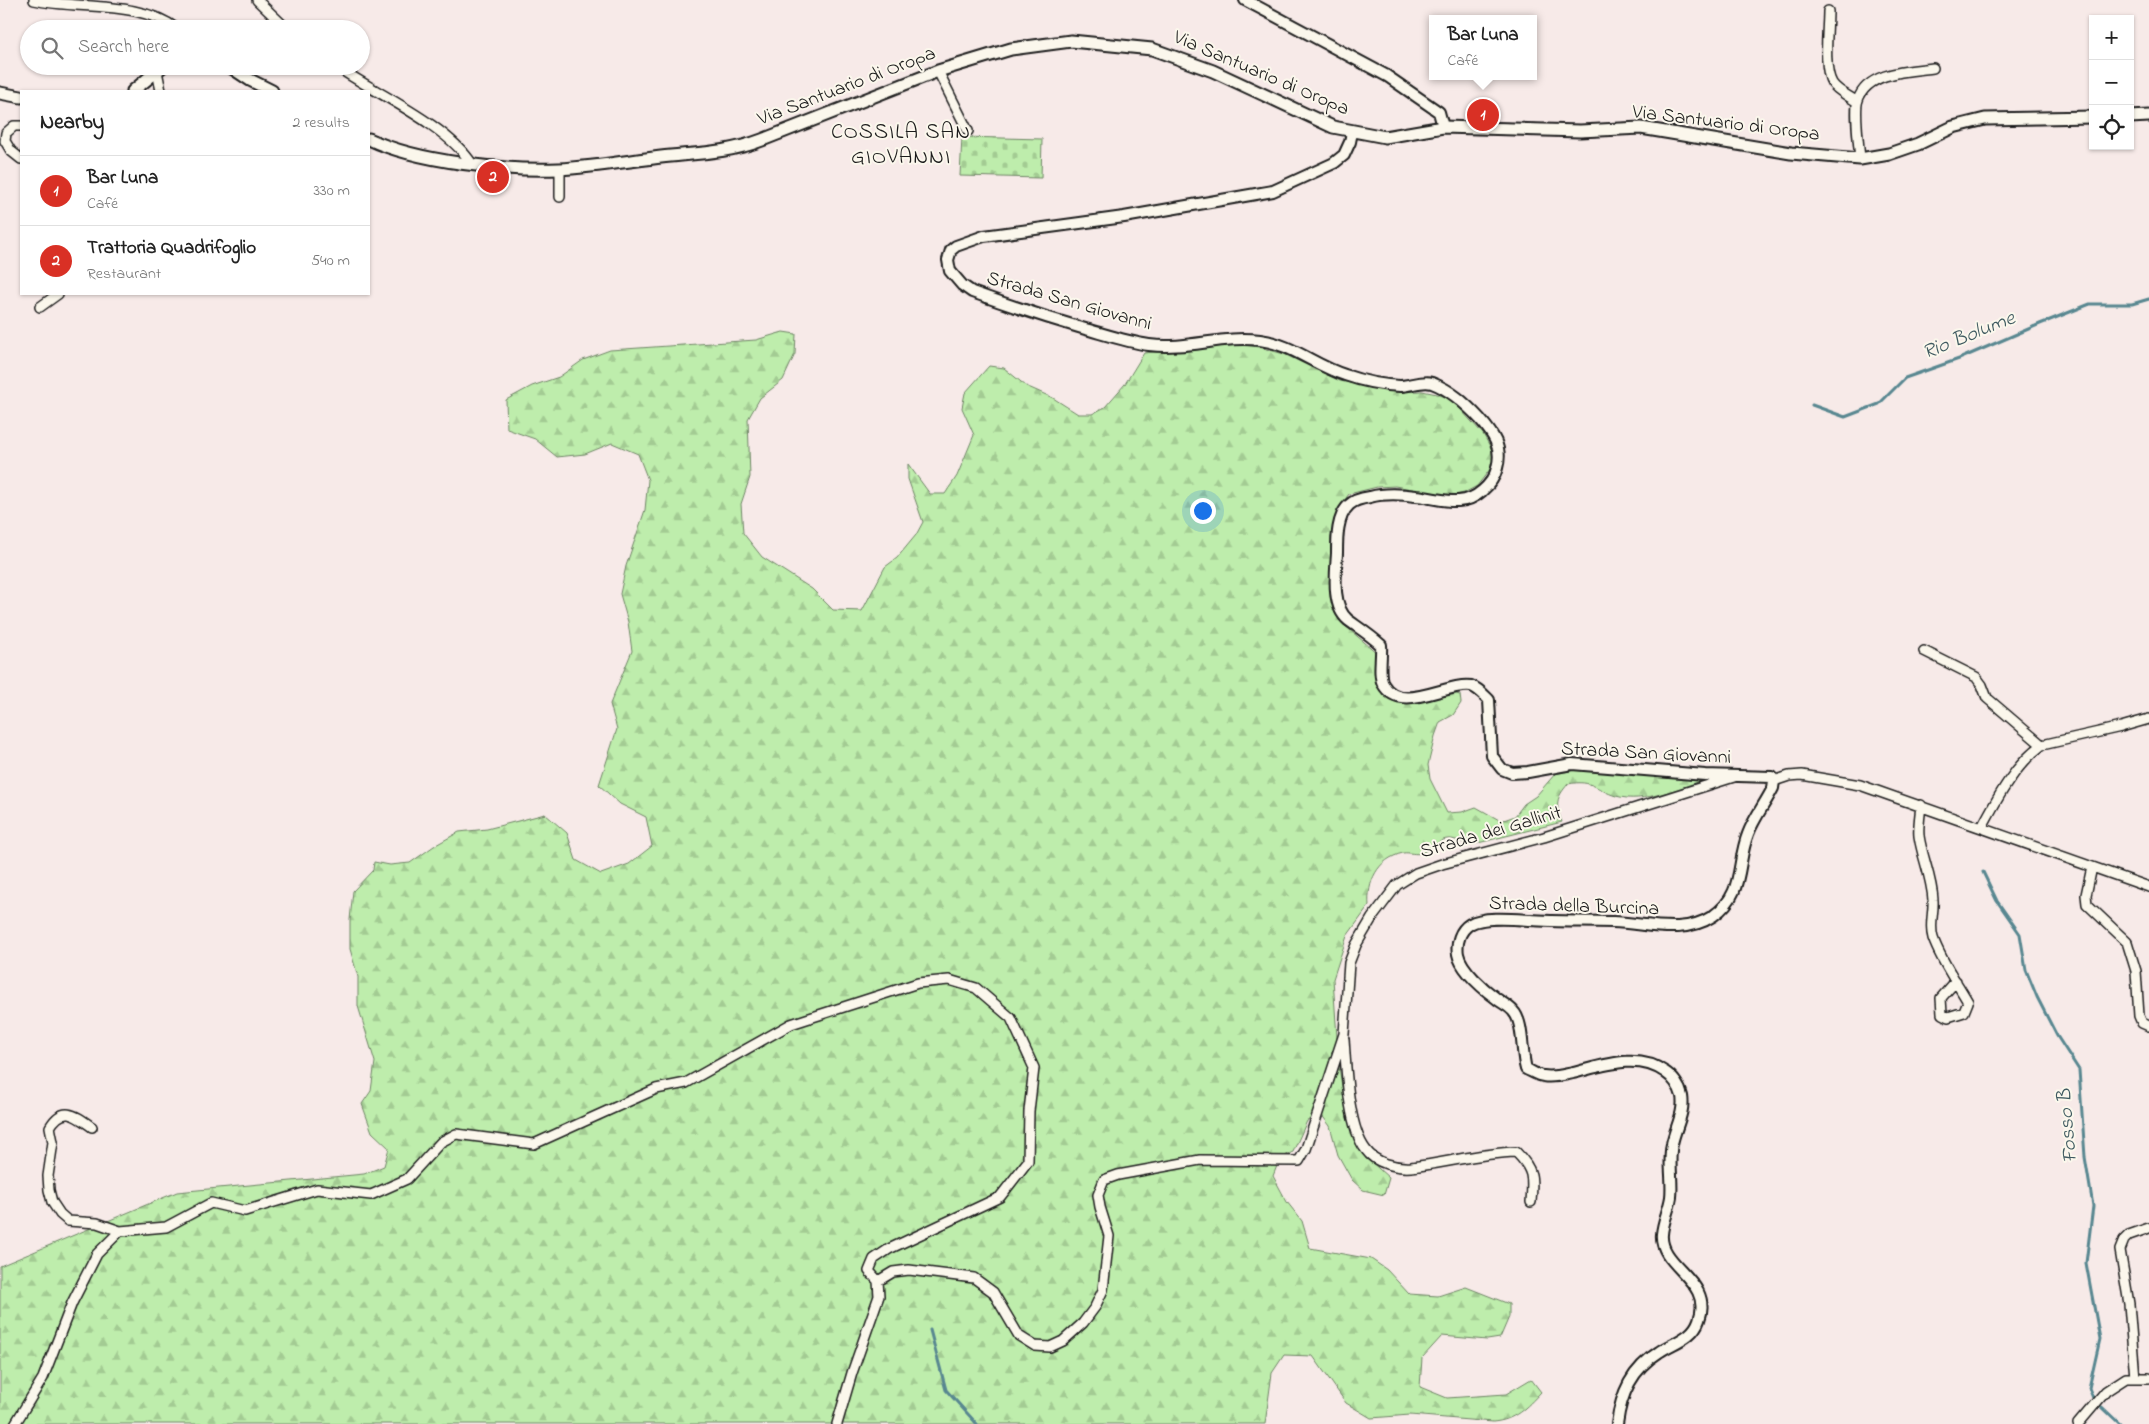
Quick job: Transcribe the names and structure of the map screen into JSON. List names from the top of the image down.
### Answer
{
  "streets": {
    "main road": ["Via Santuario di Oropa"],
    "street": ["Strada San Giovanni", "Strada dei Gallinit", "Strada della Burcina"]
  },
  "crossings": [
    ["Via Santuario di Oropa", "Strada San Giovanni"],
    ["Strada San Giovanni", "Strada dei Gallinit"],
    ["Strada San Giovanni", "Strada della Burcina"]
  ],
  "districts": ["COSSILA SAN GIOVANNI"],
  "water": ["Rio Bolume", "Fosso B"],
  "page": {
    "map_buttons": ["+", "−"],
    "popup": ["Bar Luna", "Café"],
    "search": "Search here",
    "heading": ["Nearby", "2 results"],
    "pins": ["1", "2"],
    "list": [
      {
        "mark": "1",
        "name": "Bar Luna",
        "note": "Café",
        "value": "330 m"
      },
      {
        "mark": "2",
        "name": "Trattoria Quadrifoglio",
        "note": "Restaurant",
        "value": "540 m"
      }
    ]
  }
}
